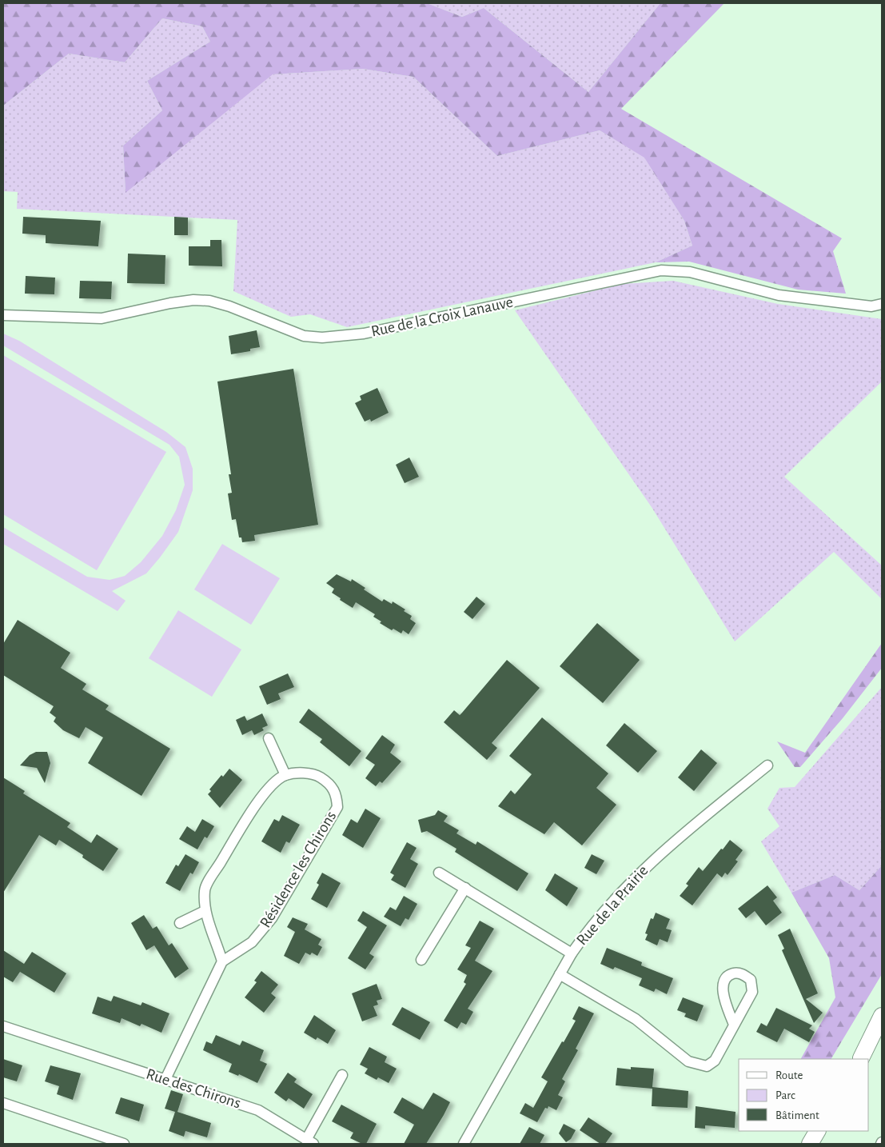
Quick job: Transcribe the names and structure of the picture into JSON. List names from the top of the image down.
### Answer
{
  "streets": {
    "street": [
      "Rue de la Croix Lanauve",
      "Résidence les Chirons",
      "Rue de la Prairie",
      "Rue des Chirons"
    ]
  },
  "legend": ["Route", "Parc", "Bâtiment"]
}
